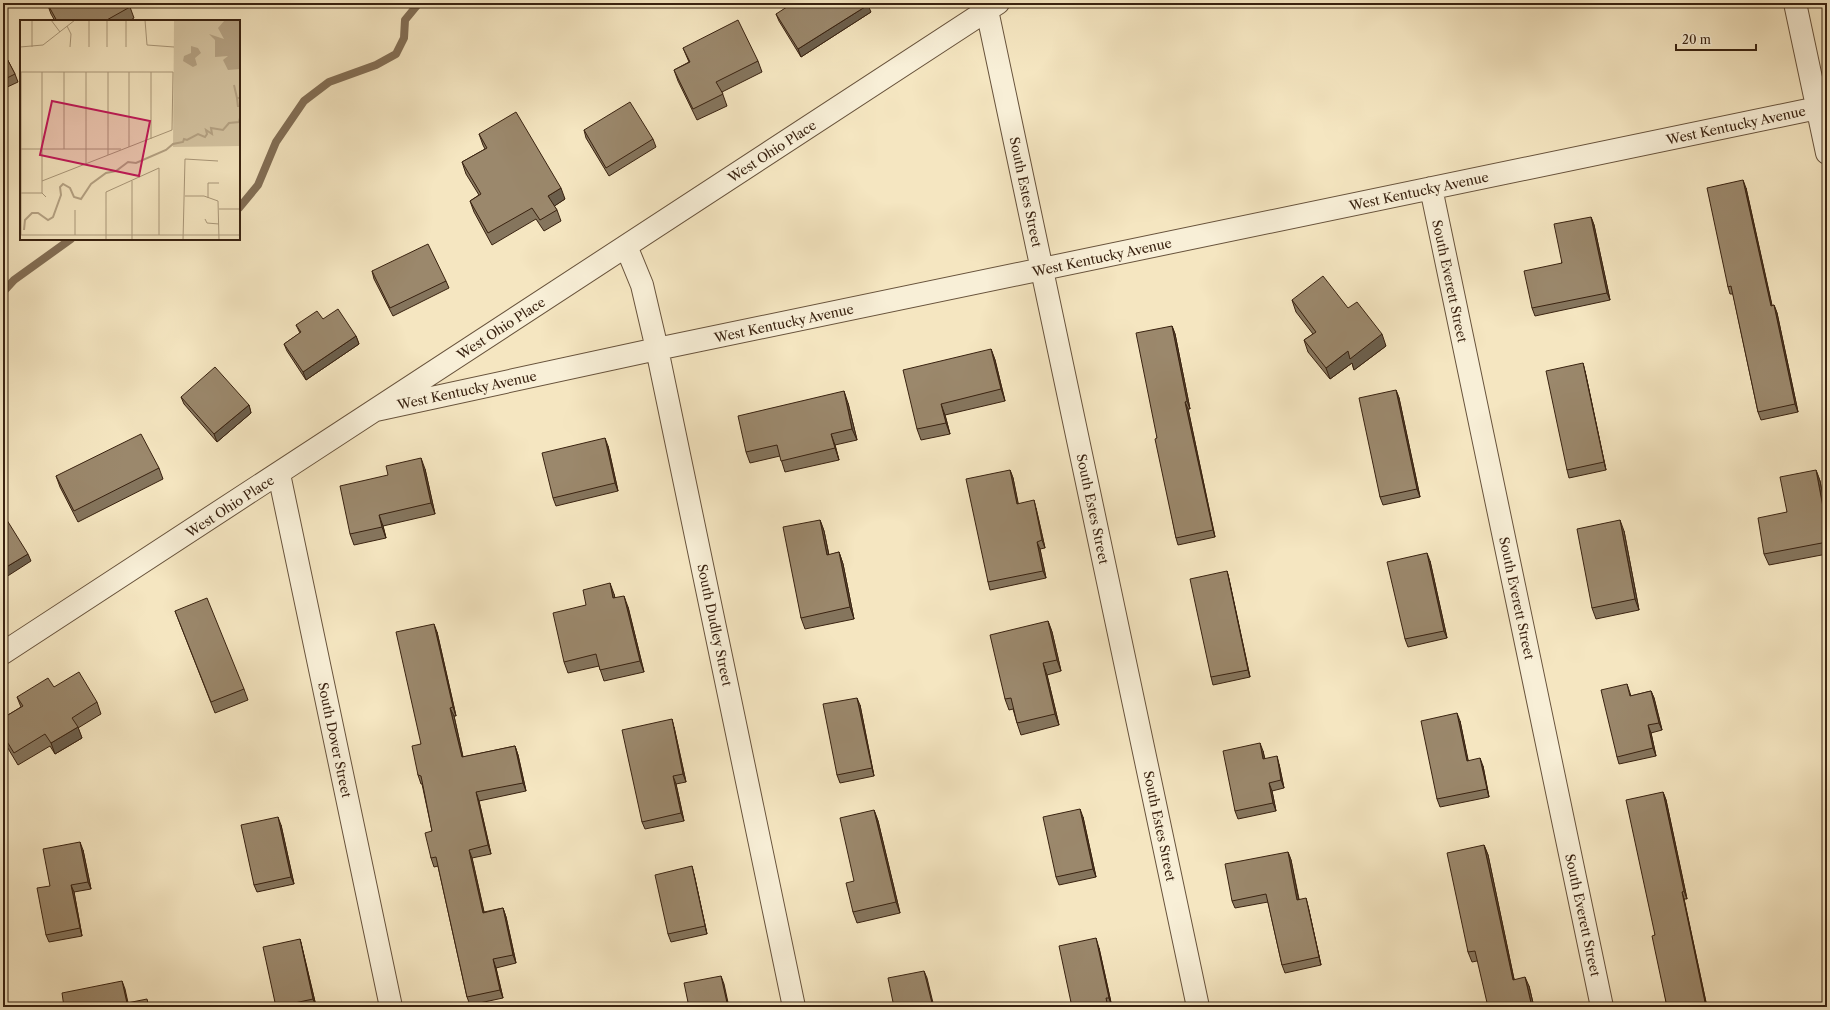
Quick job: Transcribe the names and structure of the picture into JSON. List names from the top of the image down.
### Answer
{
  "streets": {
    "street": [
      "West Kentucky Avenue",
      "West Ohio Place",
      "South Estes Street",
      "South Everett Street",
      "South Dudley Street",
      "South Dover Street"
    ]
  },
  "crossings": [
    ["West Kentucky Avenue", "West Ohio Place"],
    ["West Kentucky Avenue", "South Estes Street"],
    ["West Kentucky Avenue", "South Everett Street"],
    ["West Kentucky Avenue", "South Dudley Street"],
    ["West Ohio Place", "South Estes Street"],
    ["West Ohio Place", "South Dudley Street"],
    ["West Ohio Place", "South Dover Street"]
  ],
  "scale_bar": "20 m"
}
